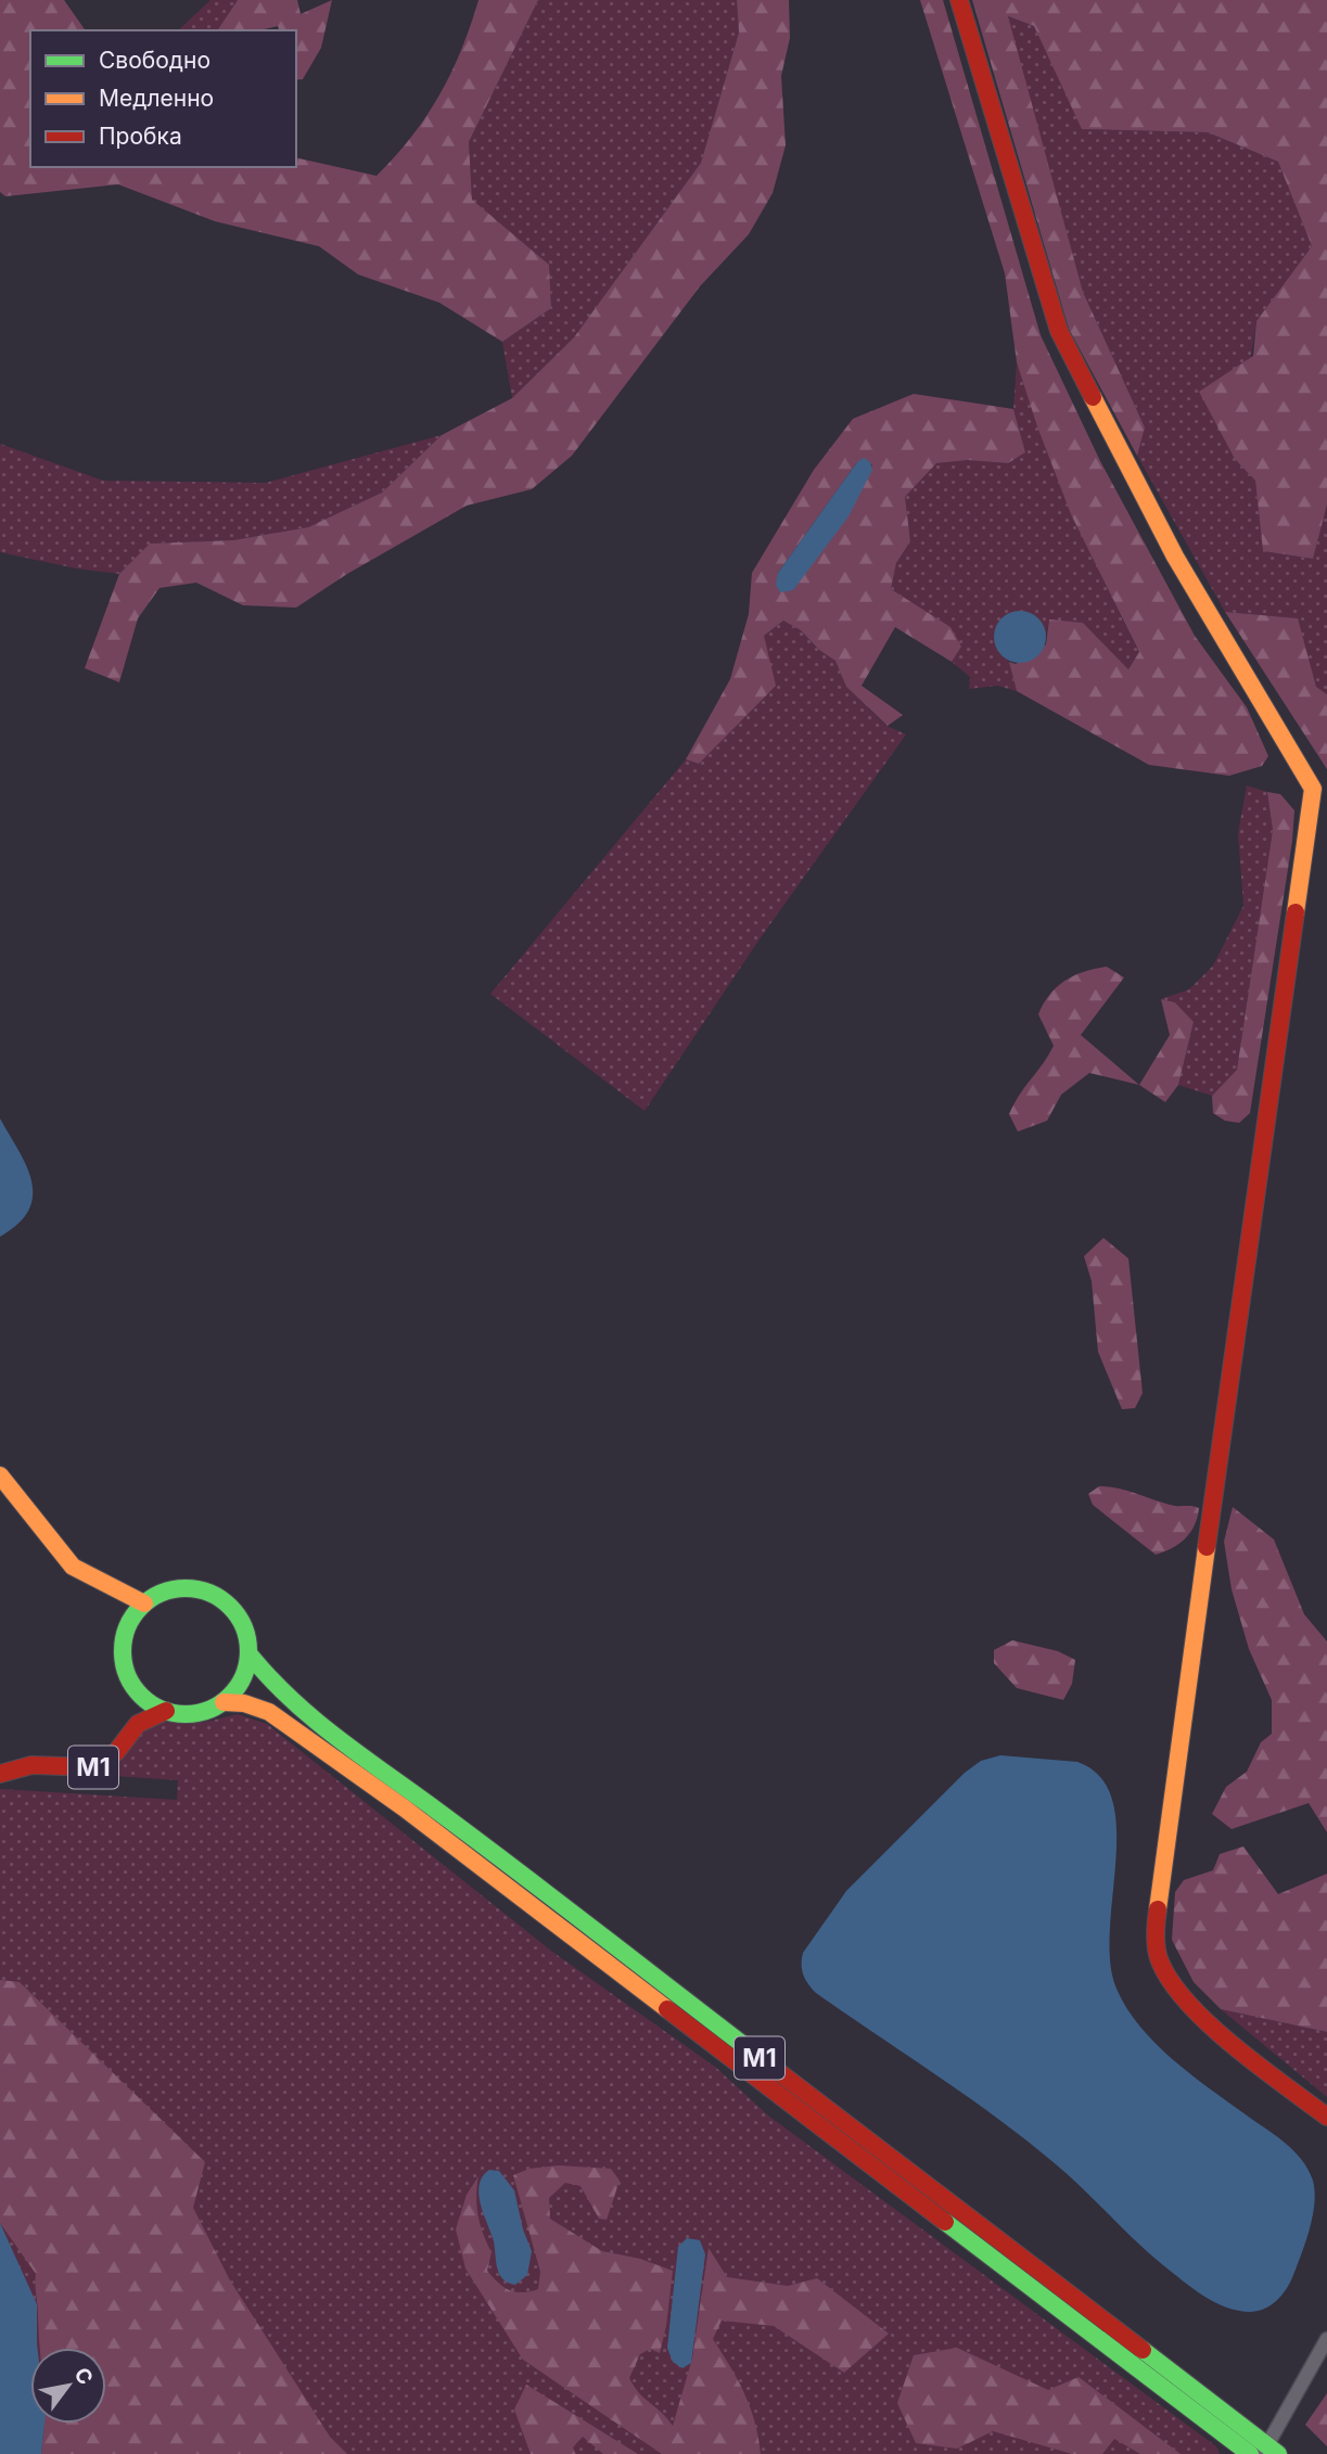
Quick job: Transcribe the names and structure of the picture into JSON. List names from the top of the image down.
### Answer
{
  "streets": {
    "main road": ["М1"]
  },
  "legend": ["Свободно", "Медленно", "Пробка"],
  "north": "top right"
}
